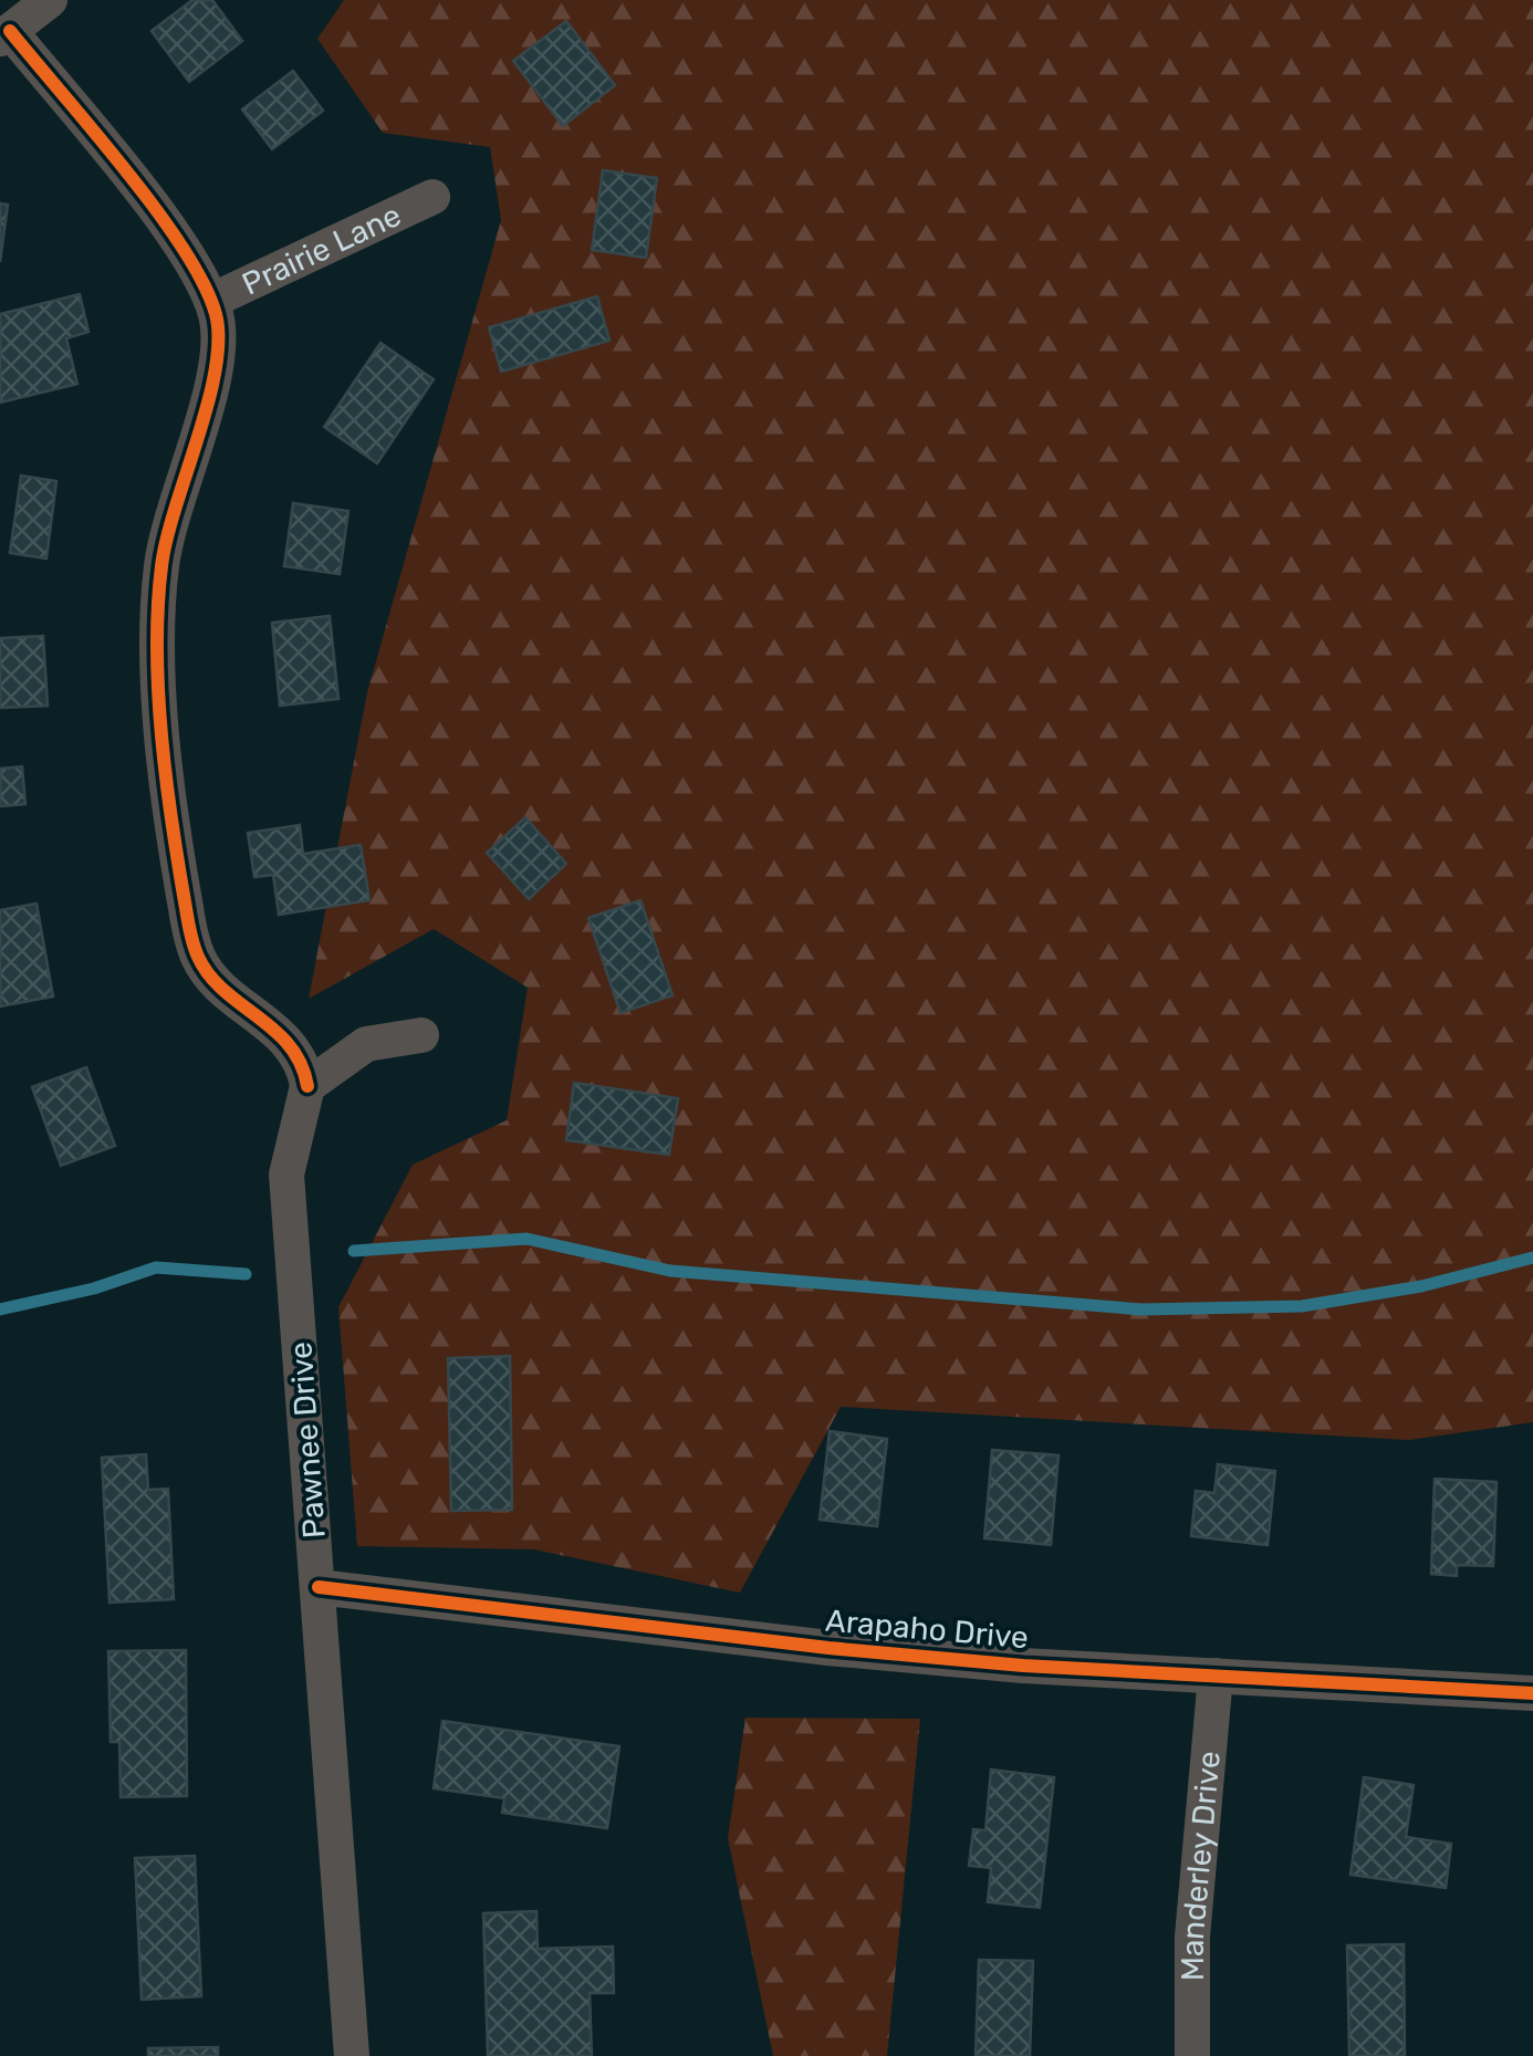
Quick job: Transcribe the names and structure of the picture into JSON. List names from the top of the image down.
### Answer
{
  "streets": {
    "street": [
      "Prairie Lane",
      "Pawnee Drive",
      "Arapaho Drive",
      "Manderley Drive"
    ]
  },
  "crossings": [
    ["Pawnee Drive", "Arapaho Drive"],
    ["Arapaho Drive", "Manderley Drive"]
  ]
}
